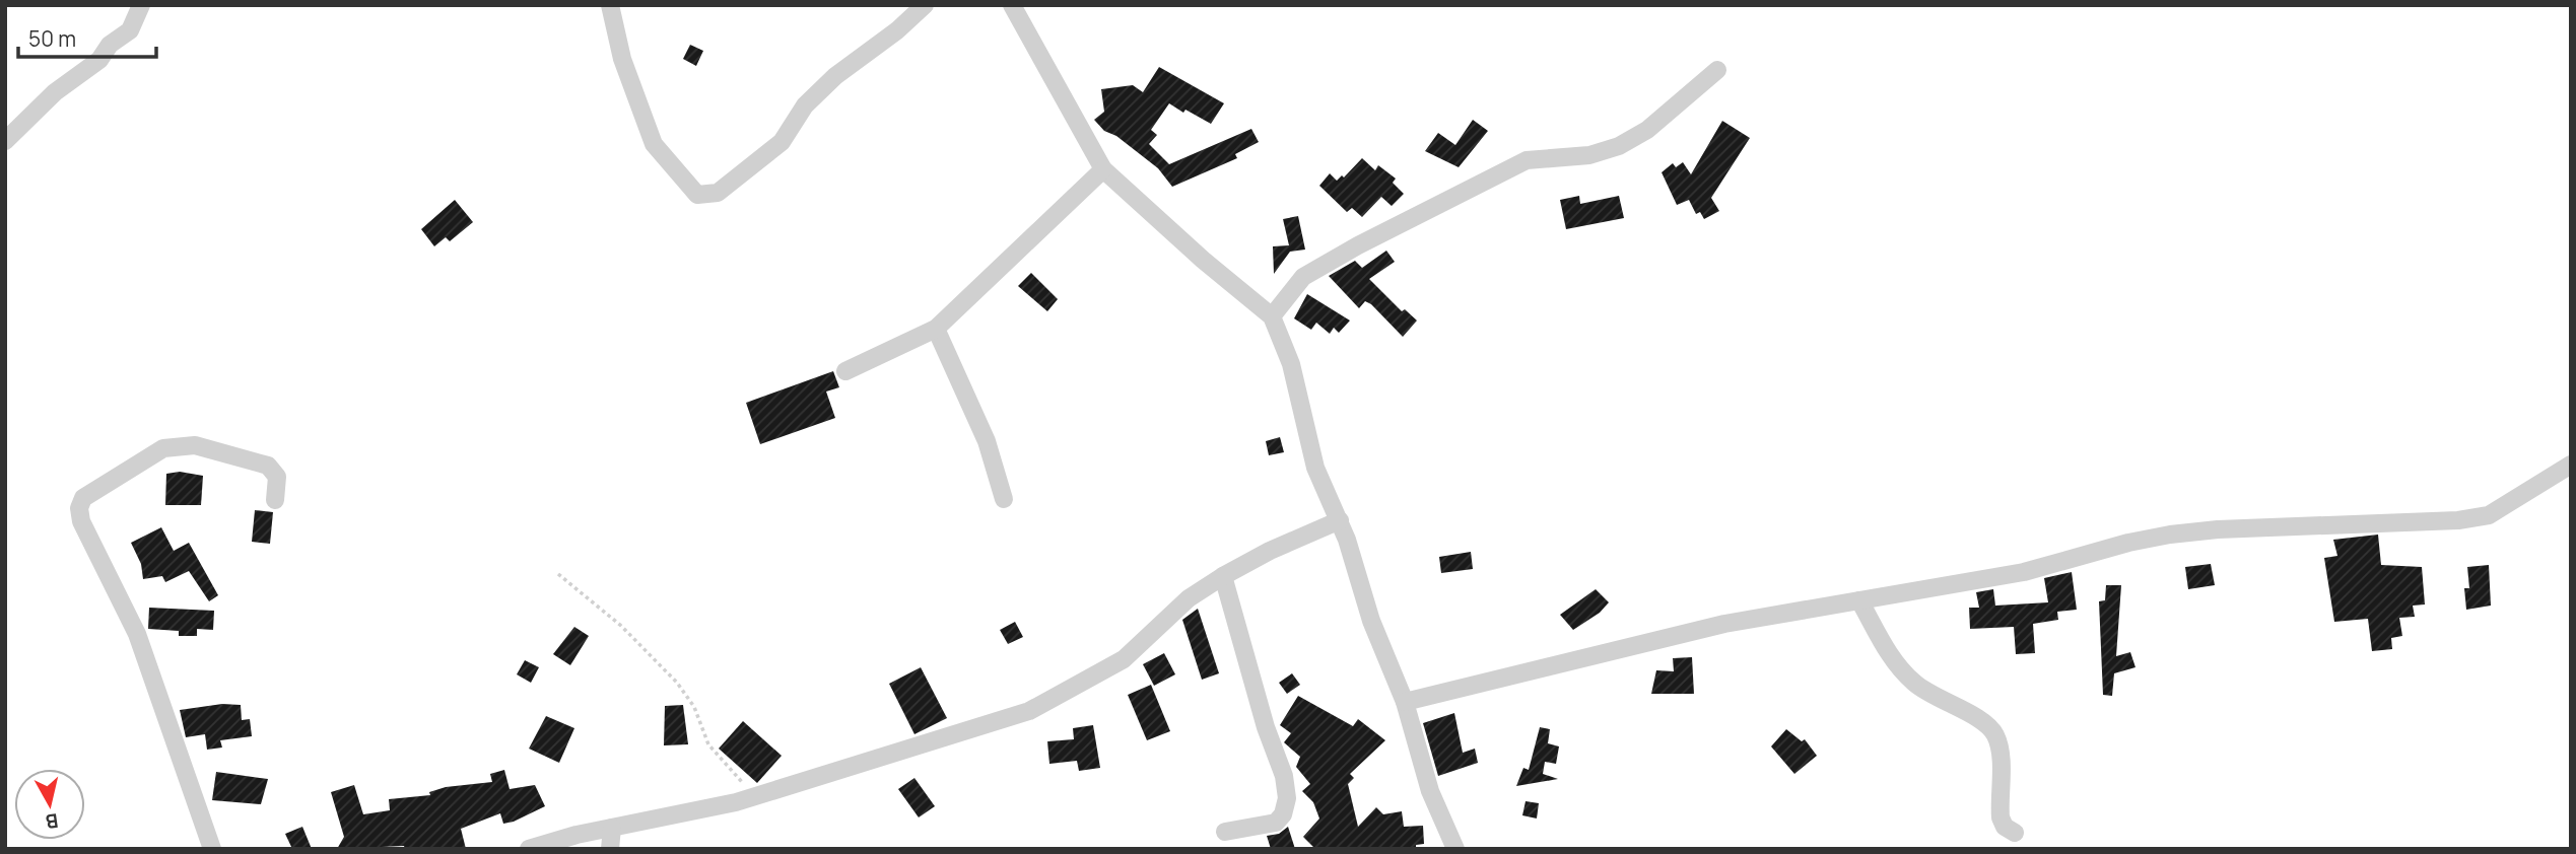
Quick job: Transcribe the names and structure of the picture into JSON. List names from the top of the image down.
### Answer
{
  "scale_bar": "50 m",
  "north": "bottom"
}
